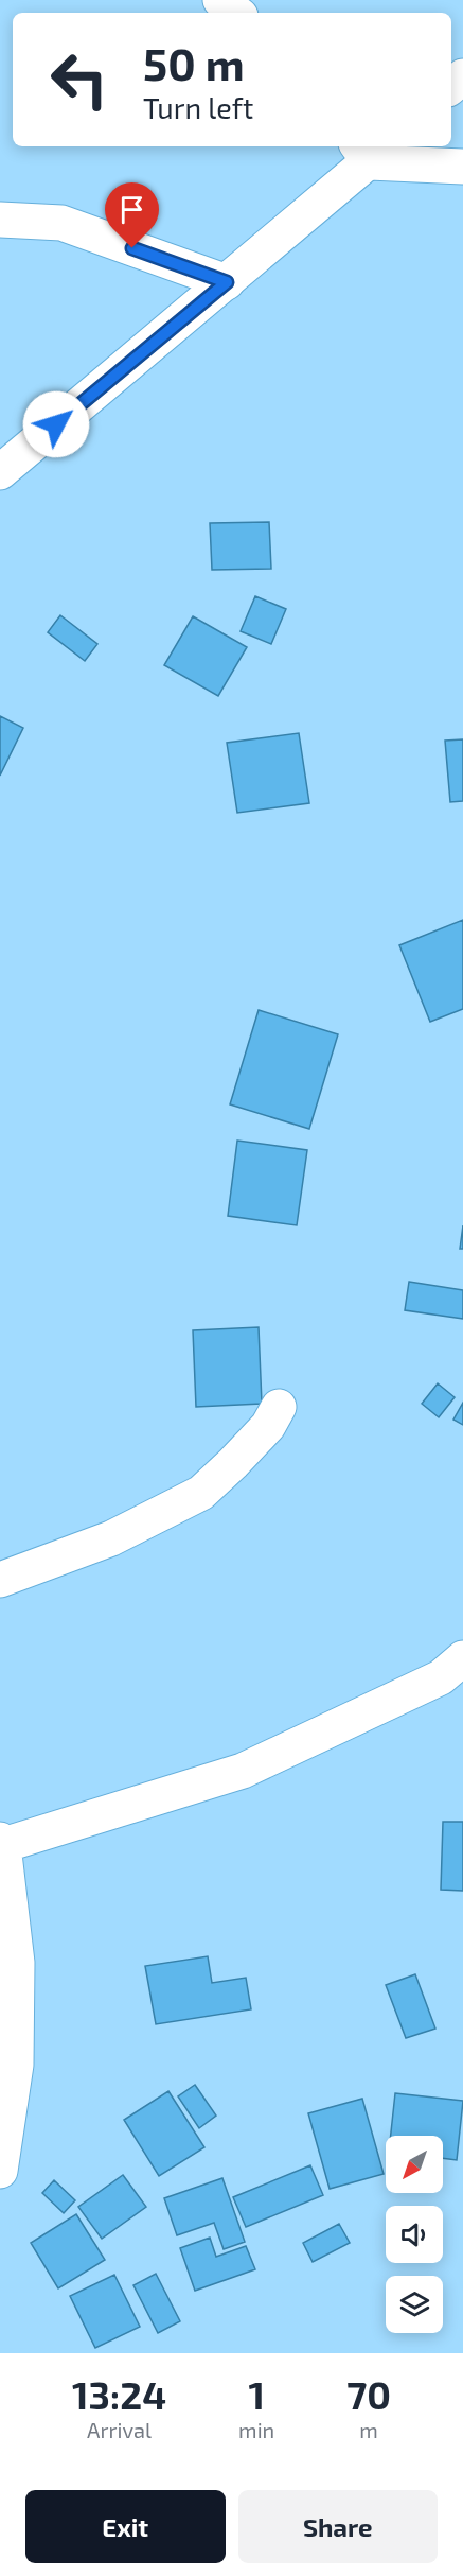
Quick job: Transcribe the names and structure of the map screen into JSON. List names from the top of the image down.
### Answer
{
  "north": "bottom left",
  "page": {
    "turn": ["50 m", "Turn left"],
    "eta": [
      "13:24",
      "Arrival",
      "1",
      "min",
      "70",
      "m"
    ],
    "buttons": ["Exit", "Share"]
  }
}
